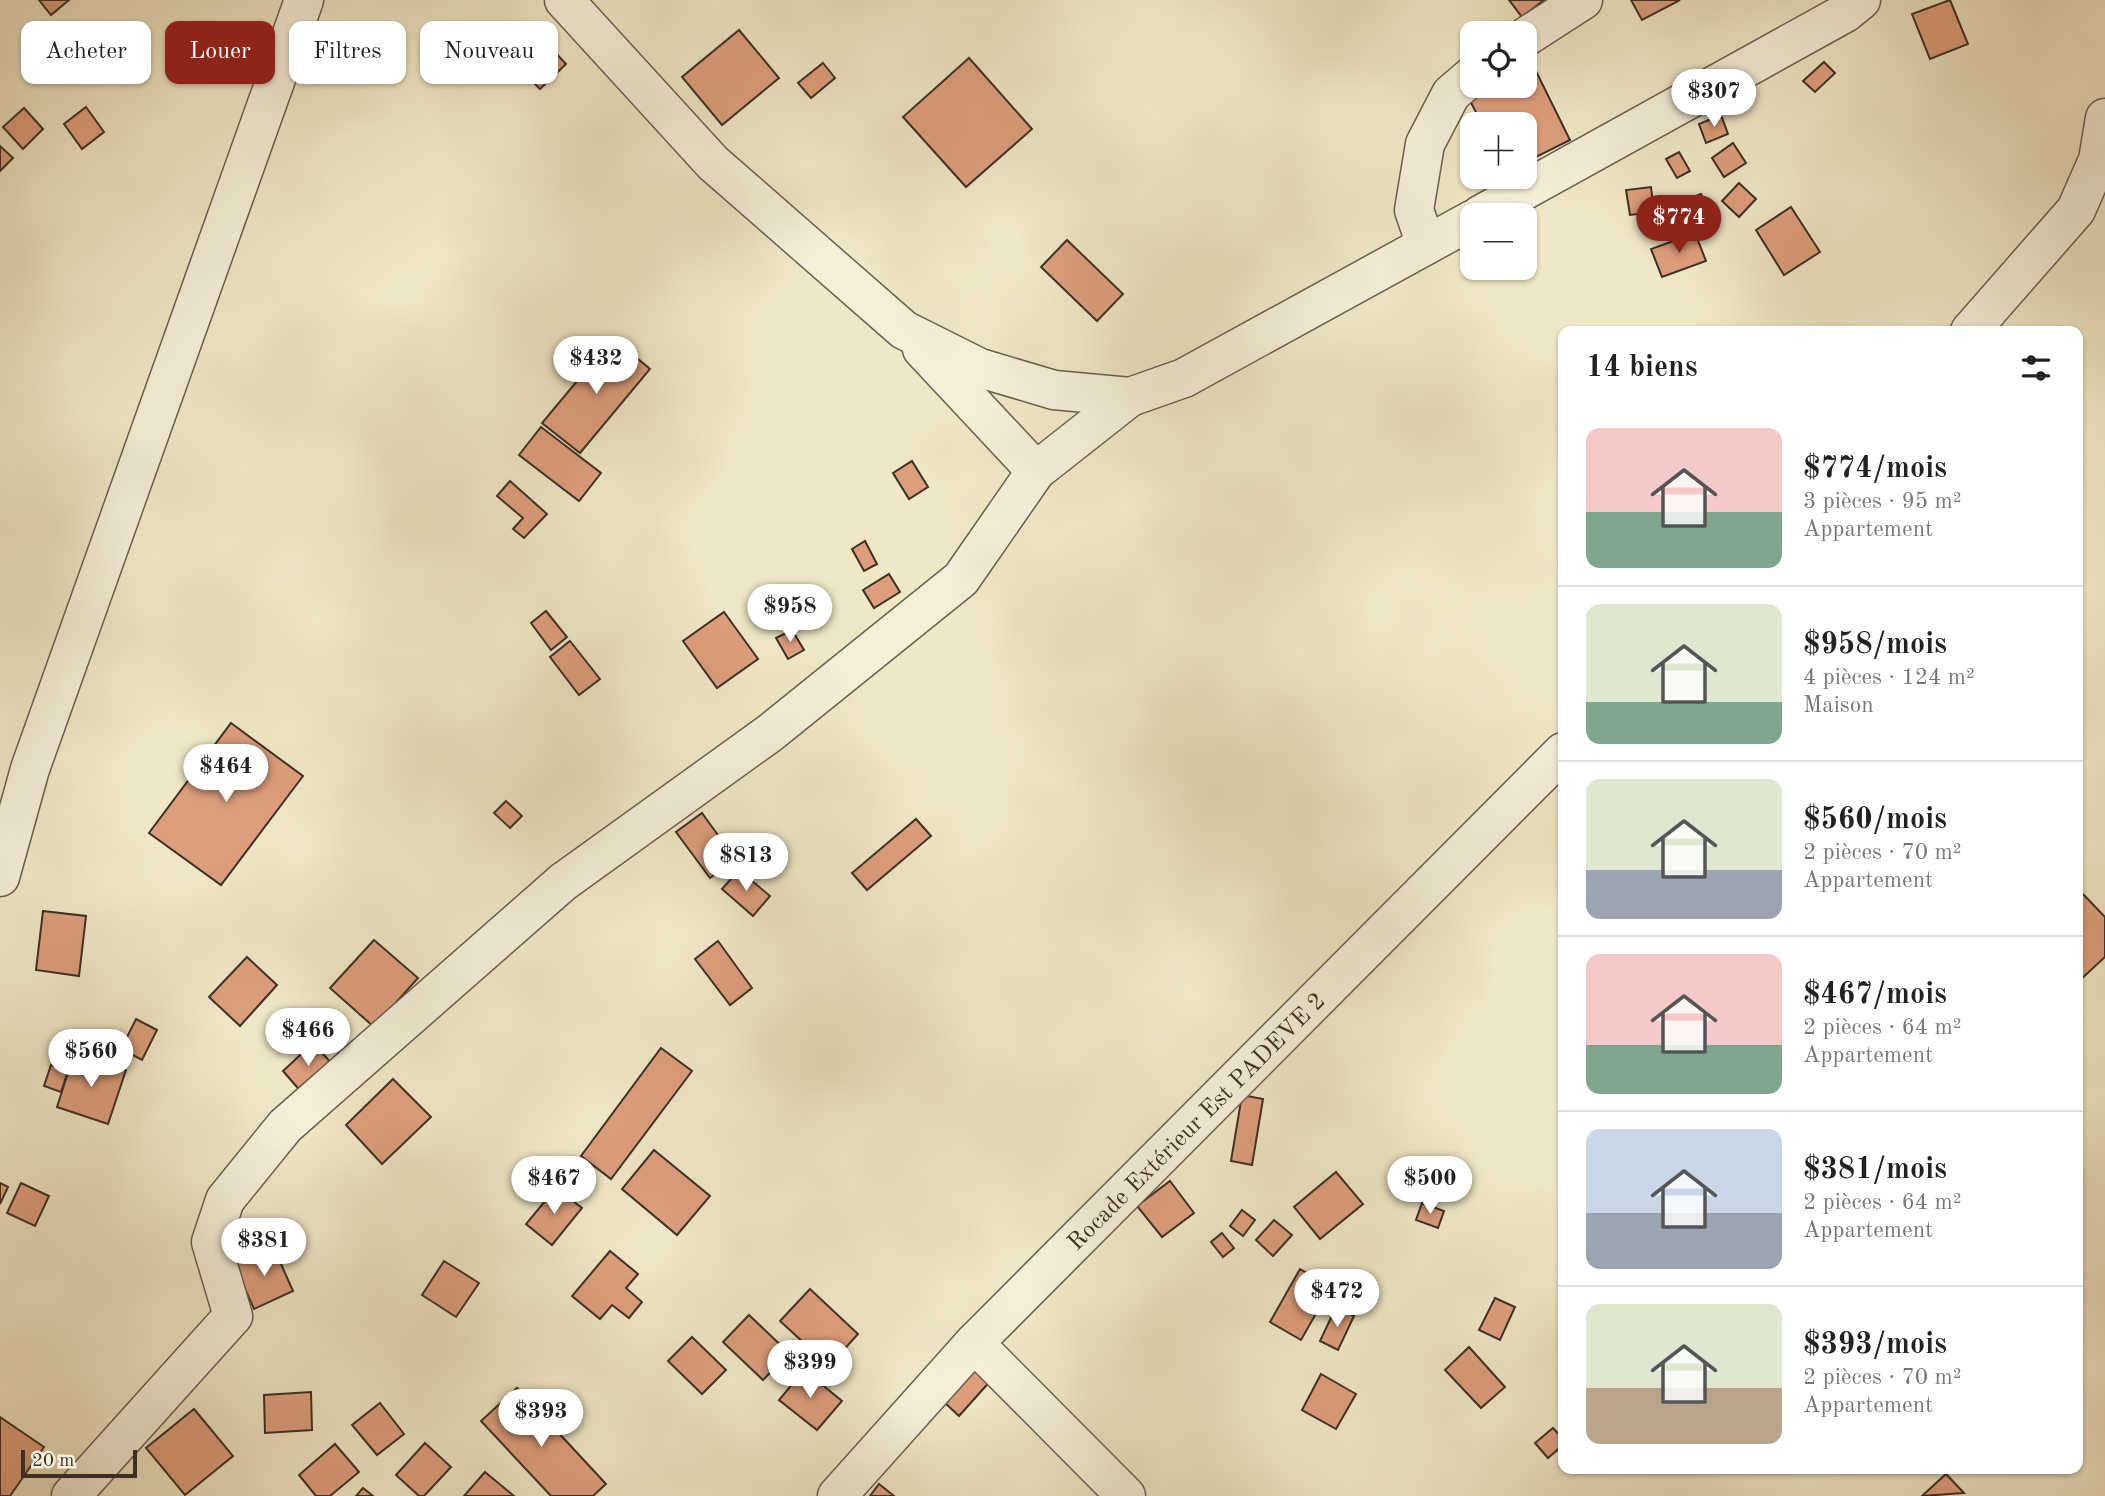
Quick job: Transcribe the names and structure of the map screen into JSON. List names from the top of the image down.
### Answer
{
  "streets": {
    "street": ["Rocade Extérieur Est PADEVE 2"]
  },
  "scale_bar": "20 m",
  "page": {
    "map_buttons": ["+", "−"],
    "chip": [
      "Acheter",
      "Louer",
      "Filtres",
      "Nouveau"
    ],
    "price": [
      "$307",
      "$774",
      "$432",
      "$958",
      "$464",
      "$813",
      "$466",
      "$560",
      "$467",
      "$500",
      "$381",
      "$472",
      "$399",
      "$393"
    ],
    "heading": "14 biens",
    "list": [
      {
        "name": "$774/mois",
        "note": "3 pièces · 95 m² · Appartement"
      },
      {
        "name": "$958/mois",
        "note": "4 pièces · 124 m² · Maison"
      },
      {
        "name": "$560/mois",
        "note": "2 pièces · 70 m² · Appartement"
      },
      {
        "name": "$467/mois",
        "note": "2 pièces · 64 m² · Appartement"
      },
      {
        "name": "$381/mois",
        "note": "2 pièces · 64 m² · Appartement"
      },
      {
        "name": "$393/mois",
        "note": "2 pièces · 70 m² · Appartement"
      }
    ],
    "scale": "20 m"
  }
}
